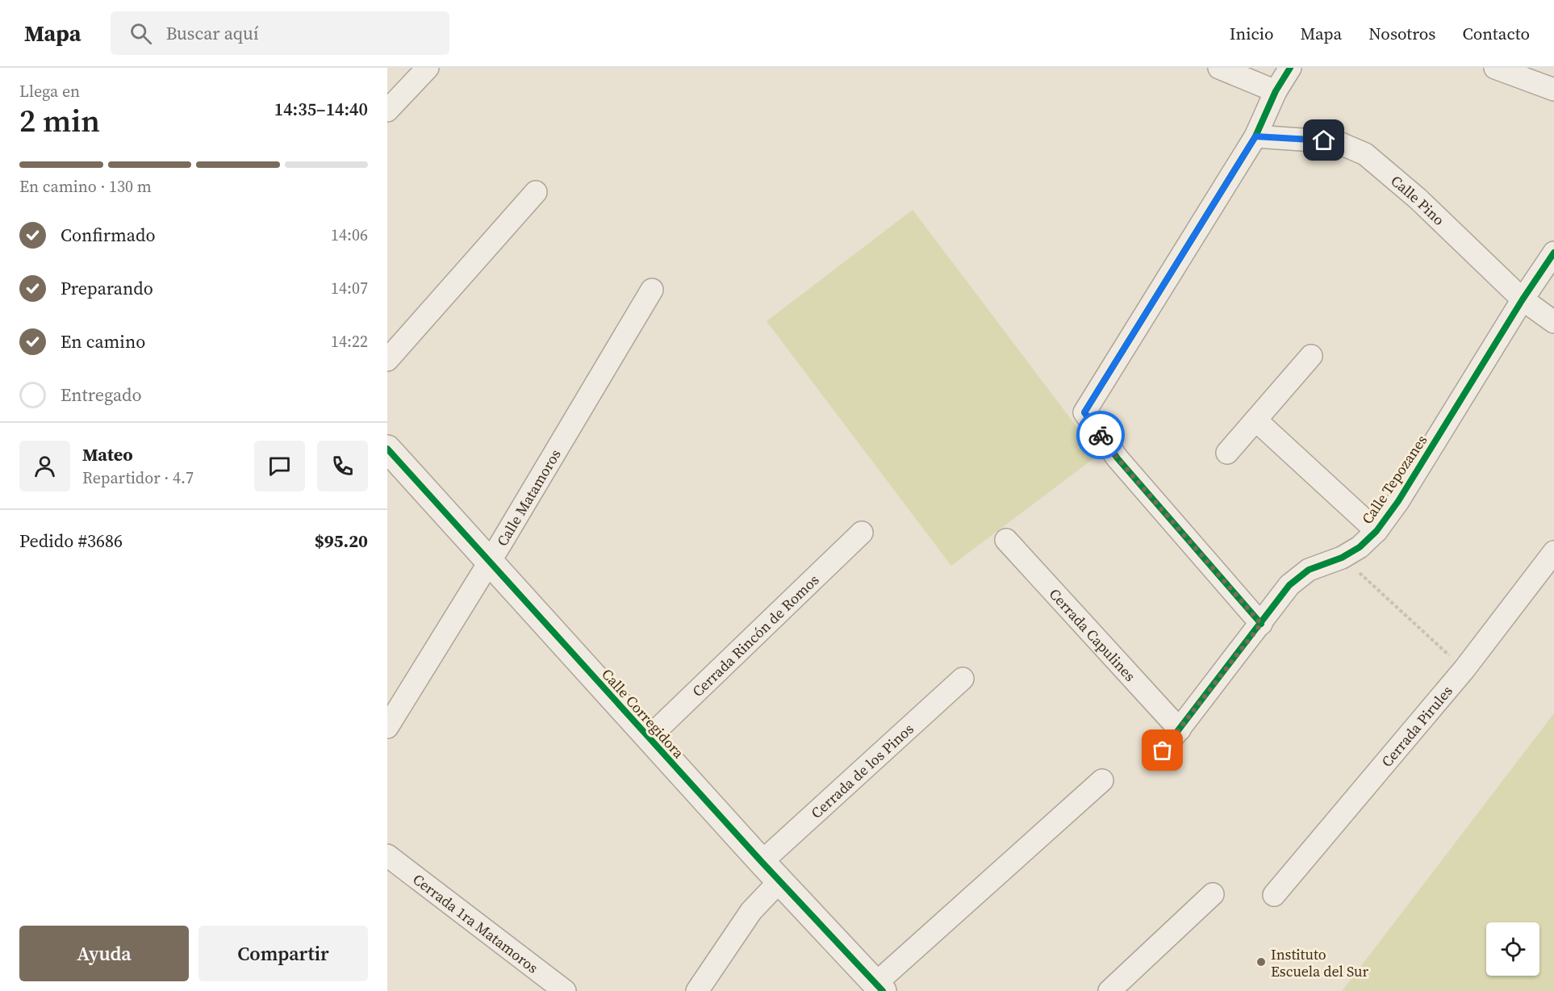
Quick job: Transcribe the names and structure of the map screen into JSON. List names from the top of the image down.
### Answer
{
  "streets": {
    "street": [
      "Calle Pino",
      "Calle Tepozanes",
      "Calle Matamoros",
      "Cerrada Capulines",
      "Cerrada Rincón de Romos",
      "Calle Corregidora",
      "Cerrada Pirules",
      "Cerrada de los Pinos",
      "Cerrada 1ra Matamoros"
    ]
  },
  "crossings": [
    ["Calle Pino", "Calle Tepozanes"],
    ["Calle Tepozanes", "Cerrada Capulines"],
    ["Calle Matamoros", "Calle Corregidora"],
    ["Cerrada Rincón de Romos", "Calle Corregidora"],
    ["Calle Corregidora", "Cerrada de los Pinos"]
  ],
  "places": ["Instituto Escuela del Sur"],
  "page": {
    "header": "Mapa",
    "search": "Buscar aquí",
    "nav": [
      "Inicio",
      "Mapa",
      "Nosotros",
      "Contacto"
    ],
    "heading": ["2 min", "Llega en", "14:35–14:40"],
    "panel": [
      "Mateo",
      "Repartidor · 4.7",
      "Pedido #3686",
      "$95.20"
    ],
    "bar": "En camino · 130 m",
    "list": [
      ["Confirmado", "14:06"],
      ["Preparando", "14:07"],
      ["En camino", "14:22"],
      "Entregado"
    ],
    "buttons": ["Ayuda", "Compartir"]
  }
}
